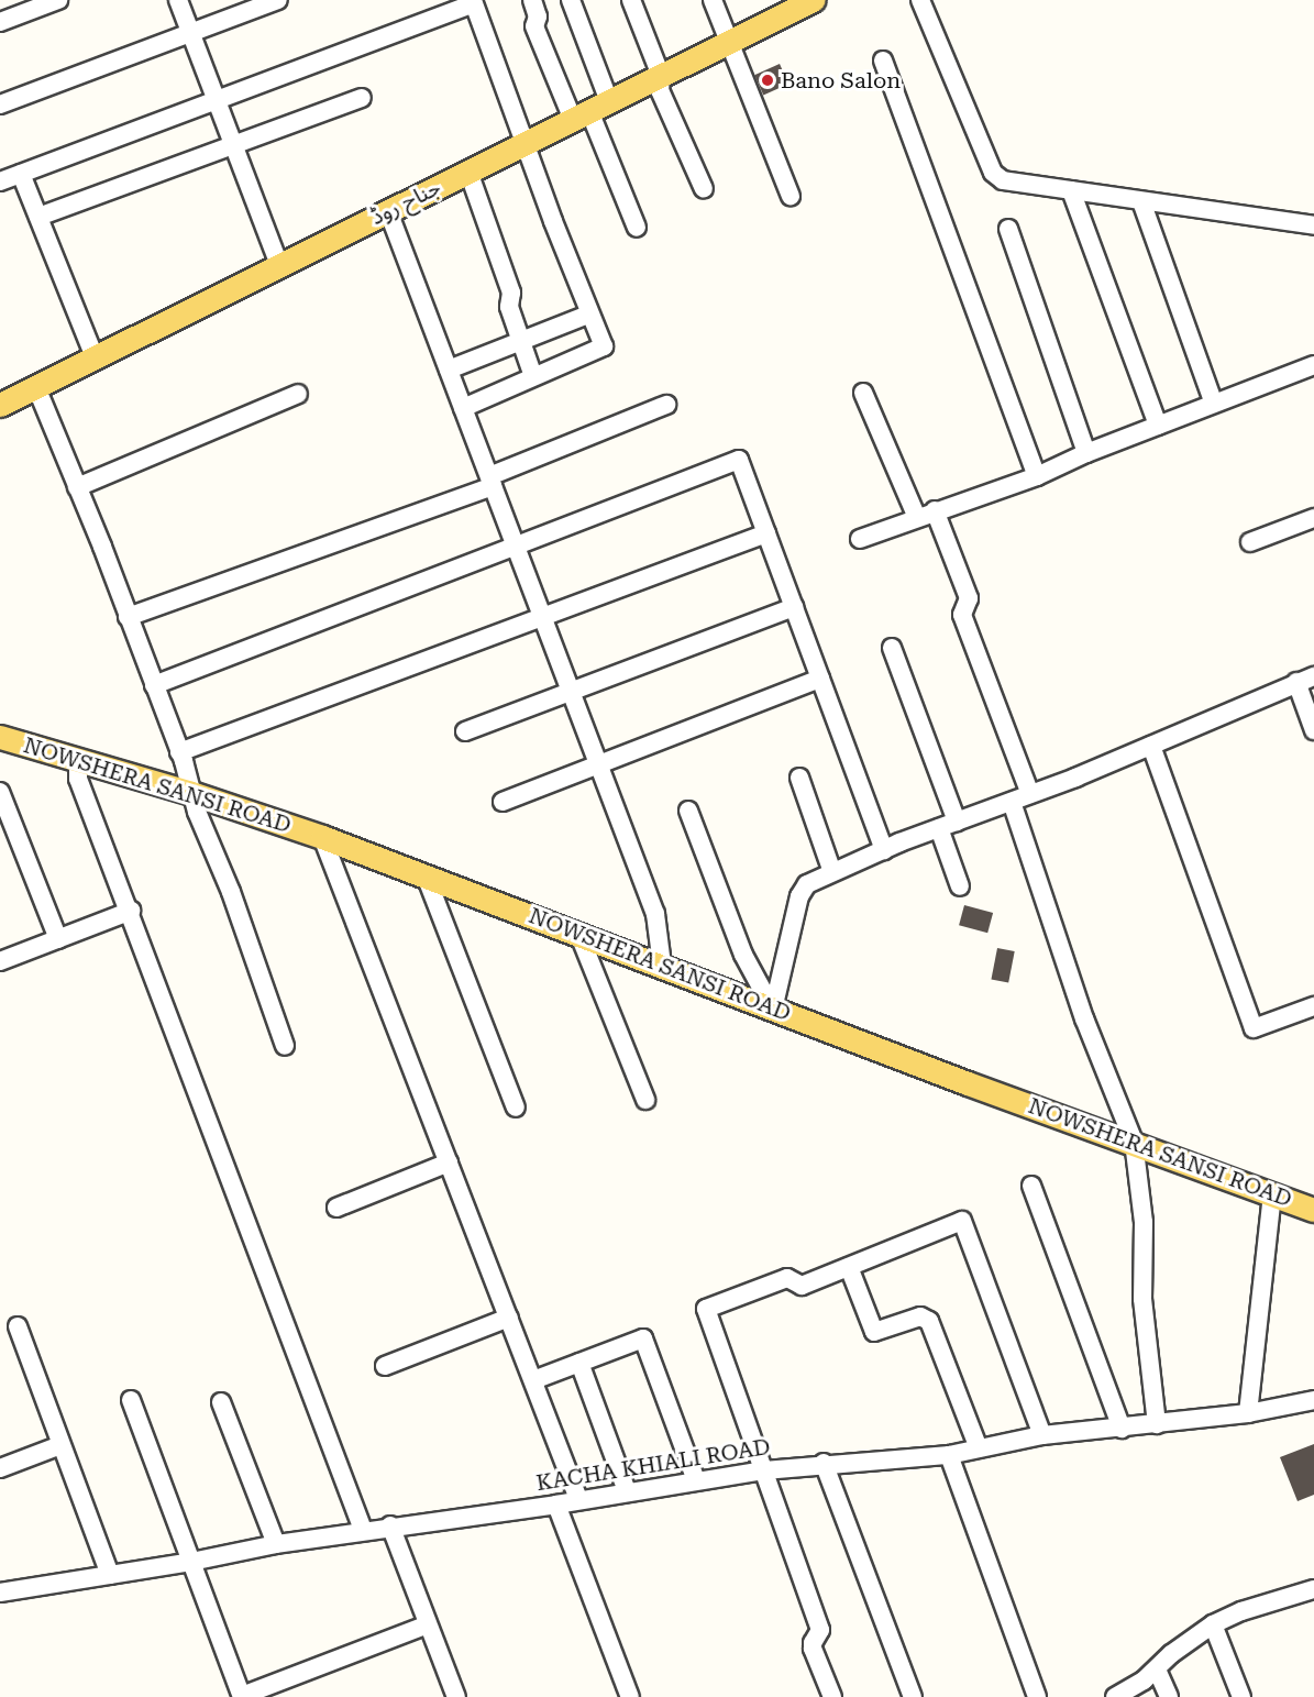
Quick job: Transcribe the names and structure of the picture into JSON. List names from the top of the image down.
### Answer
{
  "streets": {
    "main road": ["جناح روڈ", "NOWSHERA SANSI ROAD"],
    "street": ["KACHA KHIALI ROAD"]
  },
  "places": ["Bano Salon"]
}
